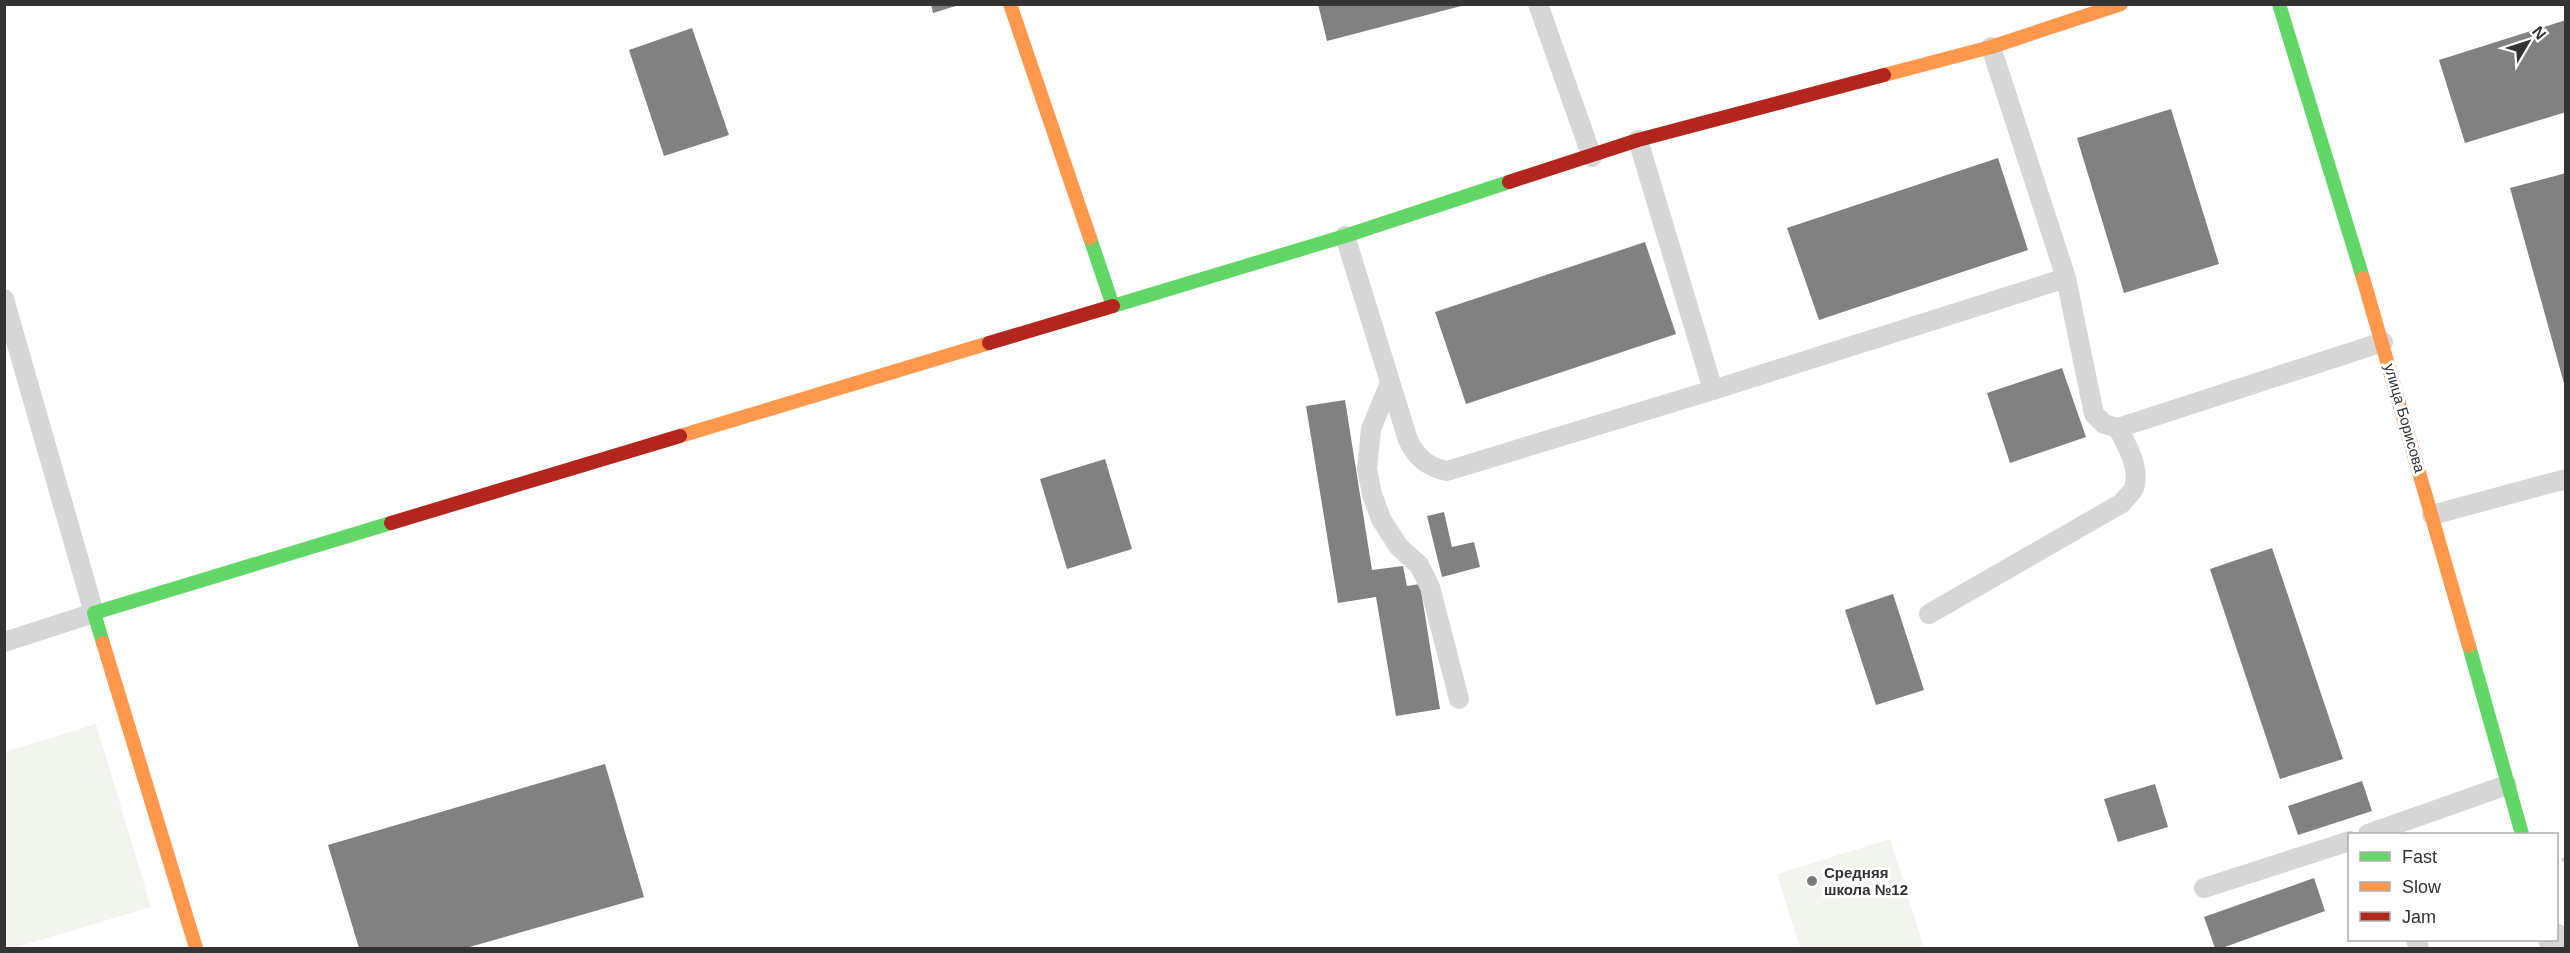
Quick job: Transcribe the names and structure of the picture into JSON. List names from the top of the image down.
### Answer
{
  "streets": {
    "street": ["улица Борисова"]
  },
  "places": ["Средняя школа №12"],
  "legend": ["Fast", "Slow", "Jam"],
  "north": "top right"
}
